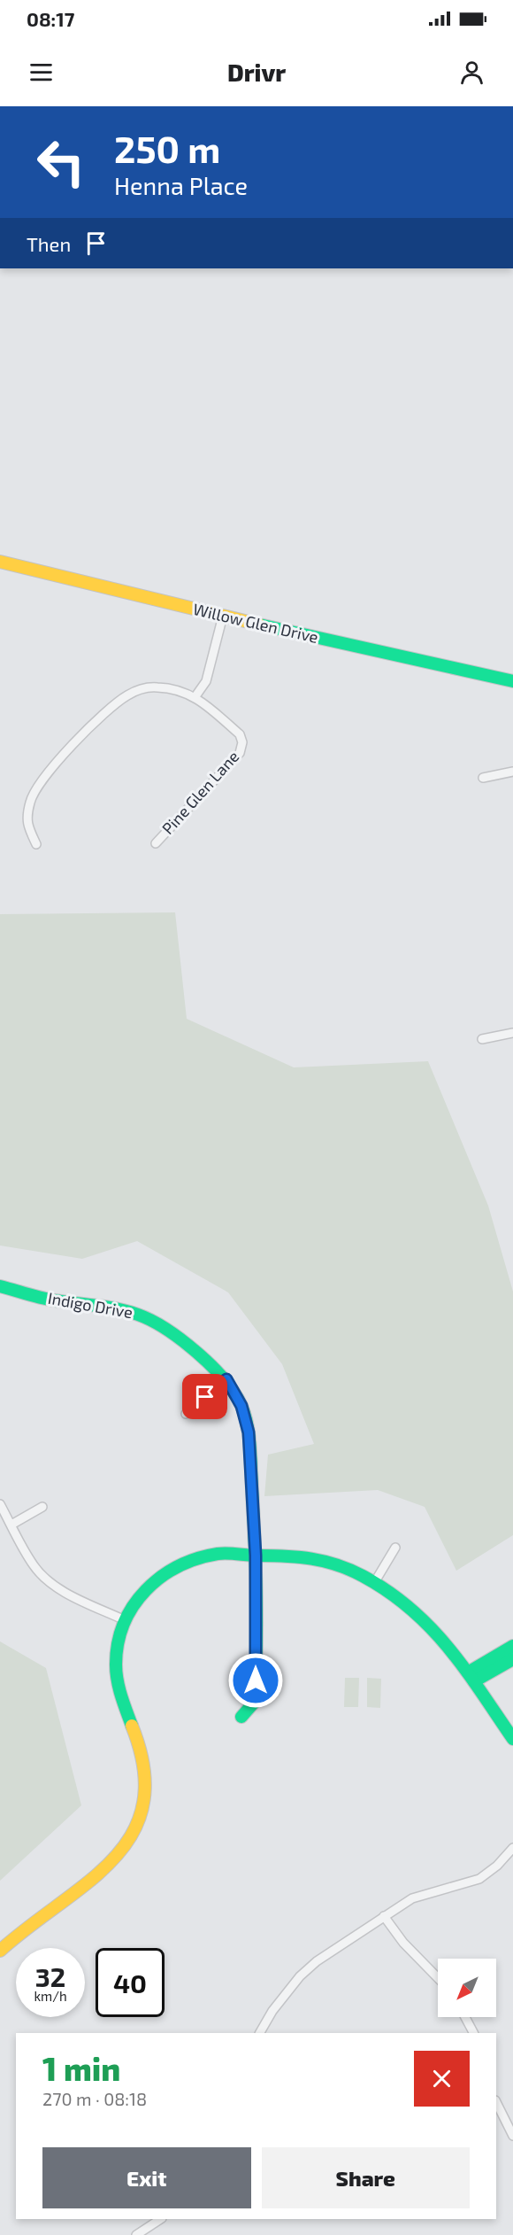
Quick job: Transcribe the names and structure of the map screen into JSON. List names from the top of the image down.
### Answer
{
  "streets": {
    "street": ["Willow Glen Drive", "Pine Glen Lane", "Indigo Drive"]
  },
  "north": "bottom left",
  "page": {
    "status": "08:17",
    "header": "Drivr",
    "turn": ["250 m", "Henna Place"],
    "then": "Then",
    "speed": "32 km/h",
    "limit": "40",
    "heading": ["1 min", "270 m · 08:18"],
    "buttons": ["Exit", "Share"]
  }
}
